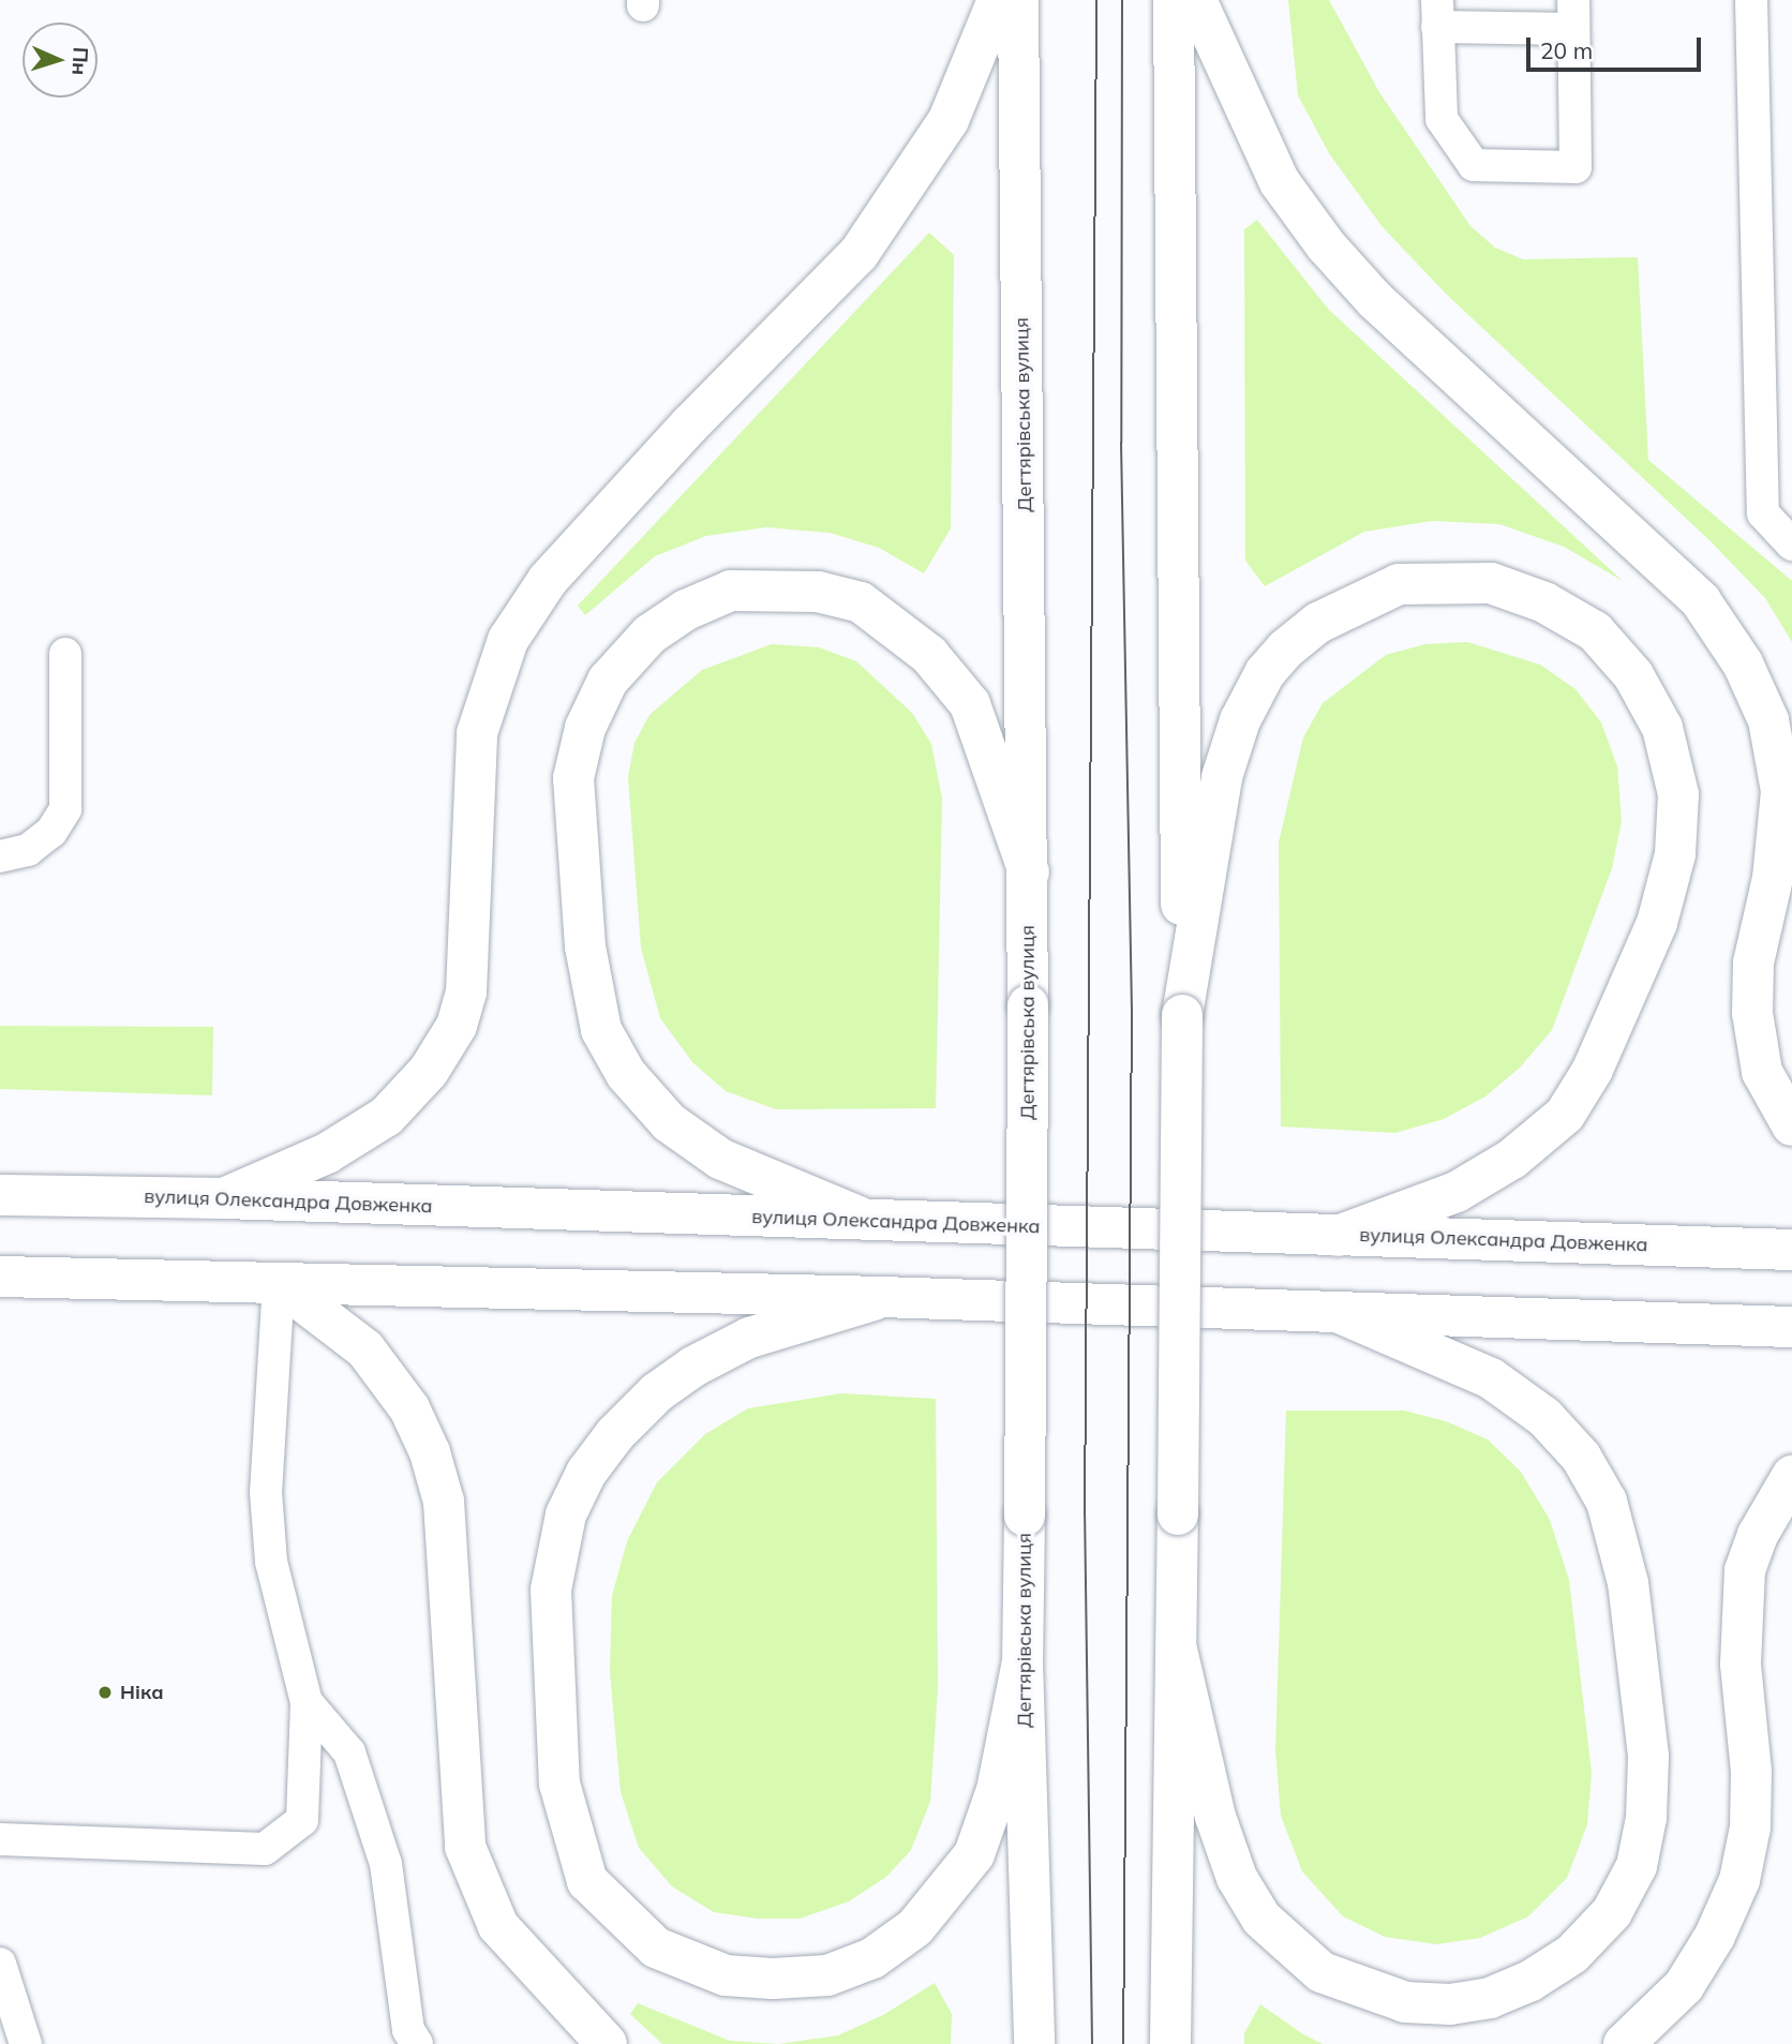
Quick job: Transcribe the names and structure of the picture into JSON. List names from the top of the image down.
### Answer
{
  "streets": {
    "main road": ["Дегтярівська вулиця", "вулиця Олександра Довженка"]
  },
  "places": ["Ніка"],
  "scale_bar": "20 m",
  "north": "right"
}
